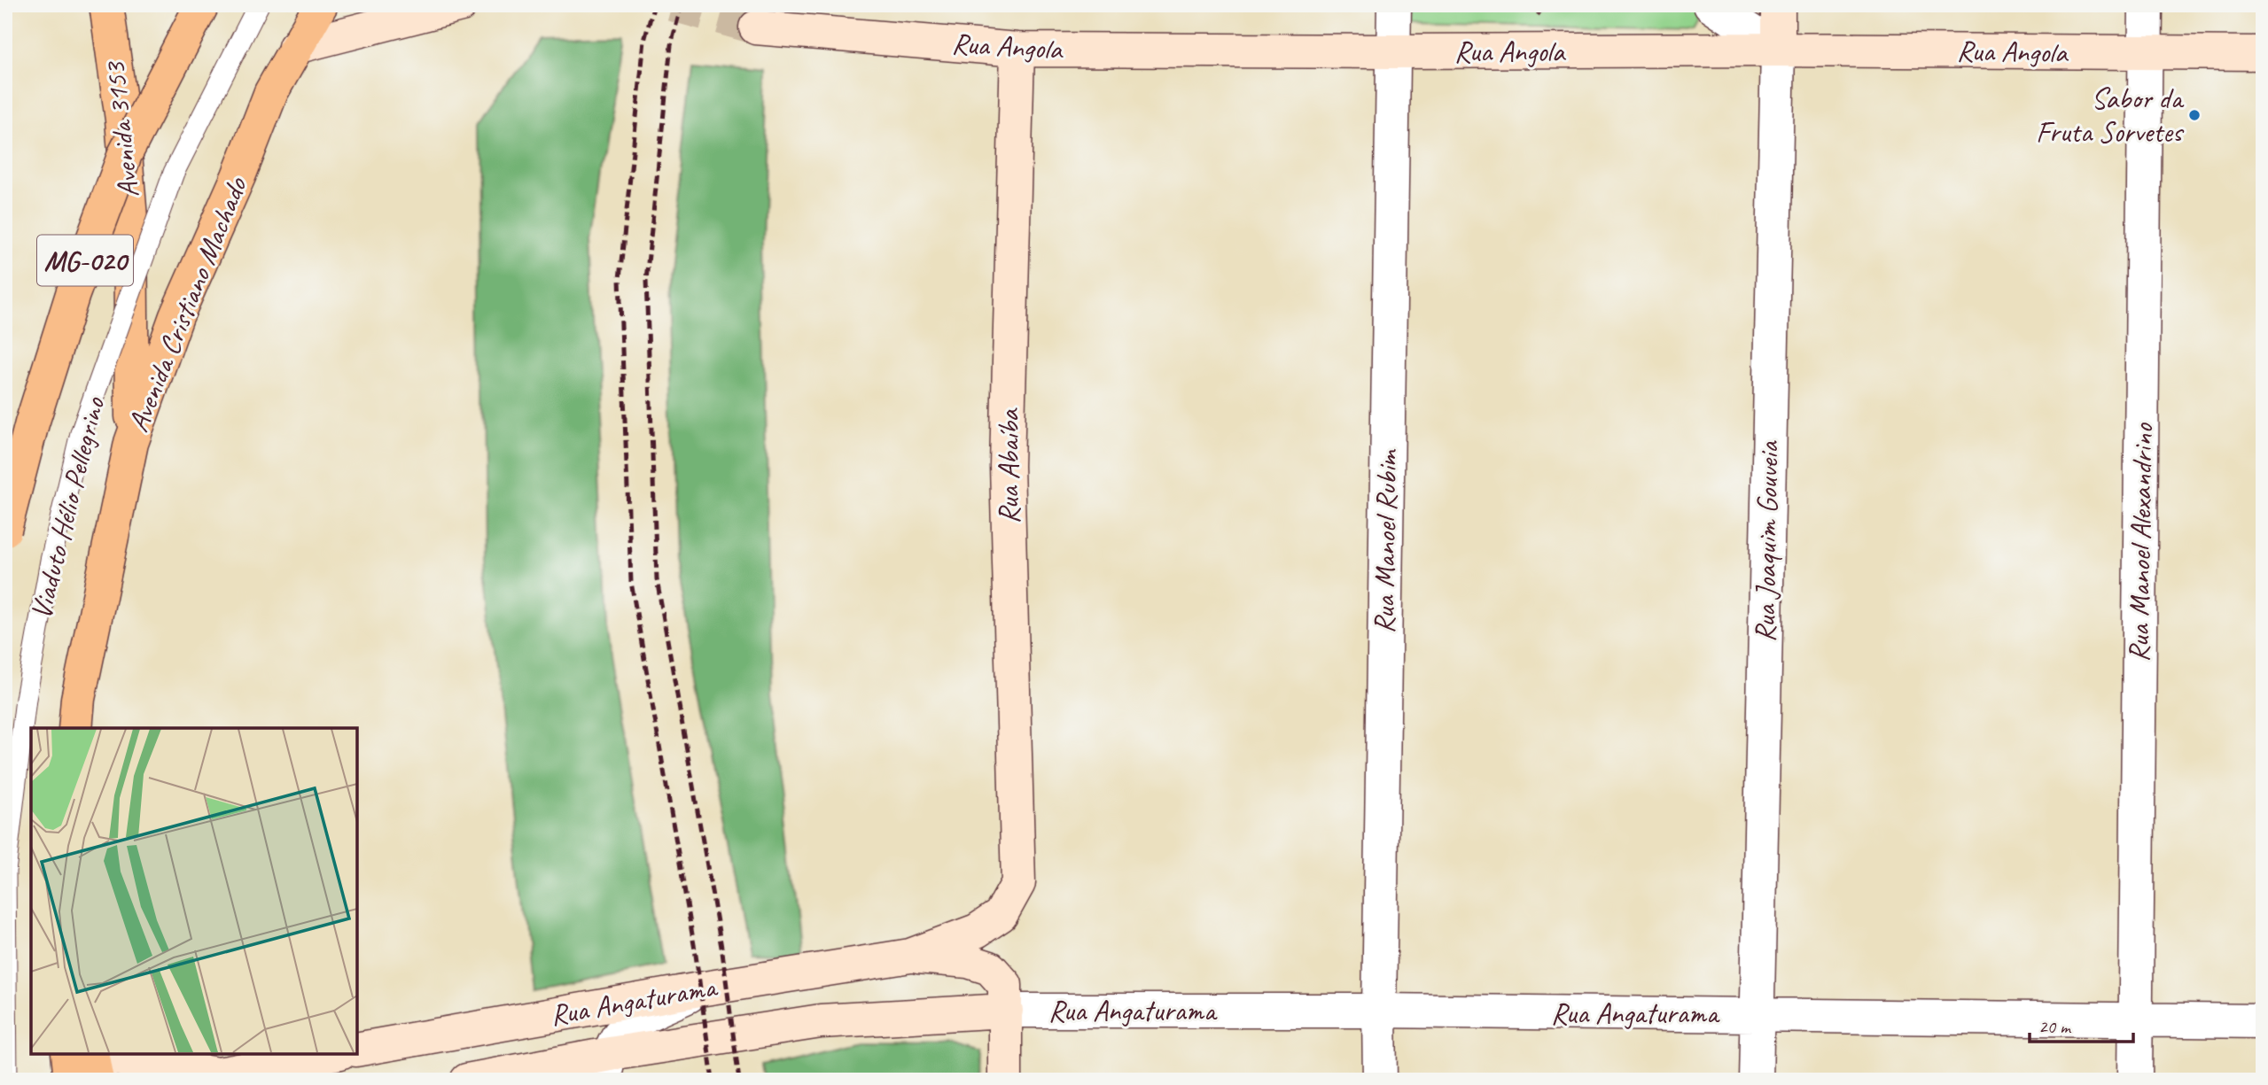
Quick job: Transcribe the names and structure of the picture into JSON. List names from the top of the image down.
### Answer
{
  "streets": {
    "highway": [
      "Avenida 3153",
      "MG-020",
      "Avenida Cristiano Machado",
      "Viaduto Hélio Pellegrino"
    ],
    "street": [
      "Rua Angola",
      "Rua Abaíba",
      "Rua Manoel Rubim",
      "Rua Joaquim Gouveia",
      "Rua Manoel Alexandrino",
      "Rua Angaturama"
    ]
  },
  "crossings": [
    ["Rua Angola", "Rua Abaíba"],
    ["Rua Angola", "Rua Manoel Rubim"],
    ["Rua Angola", "Rua Joaquim Gouveia"],
    ["Rua Angola", "Rua Manoel Alexandrino"],
    ["Avenida 3153", "Avenida Cristiano Machado"],
    ["Rua Abaíba", "Rua Angaturama"],
    ["Rua Manoel Rubim", "Rua Angaturama"],
    ["Rua Joaquim Gouveia", "Rua Angaturama"],
    ["Rua Manoel Alexandrino", "Rua Angaturama"]
  ],
  "places": ["Sabor da Fruta Sorvetes"],
  "scale_bar": "20 m"
}
